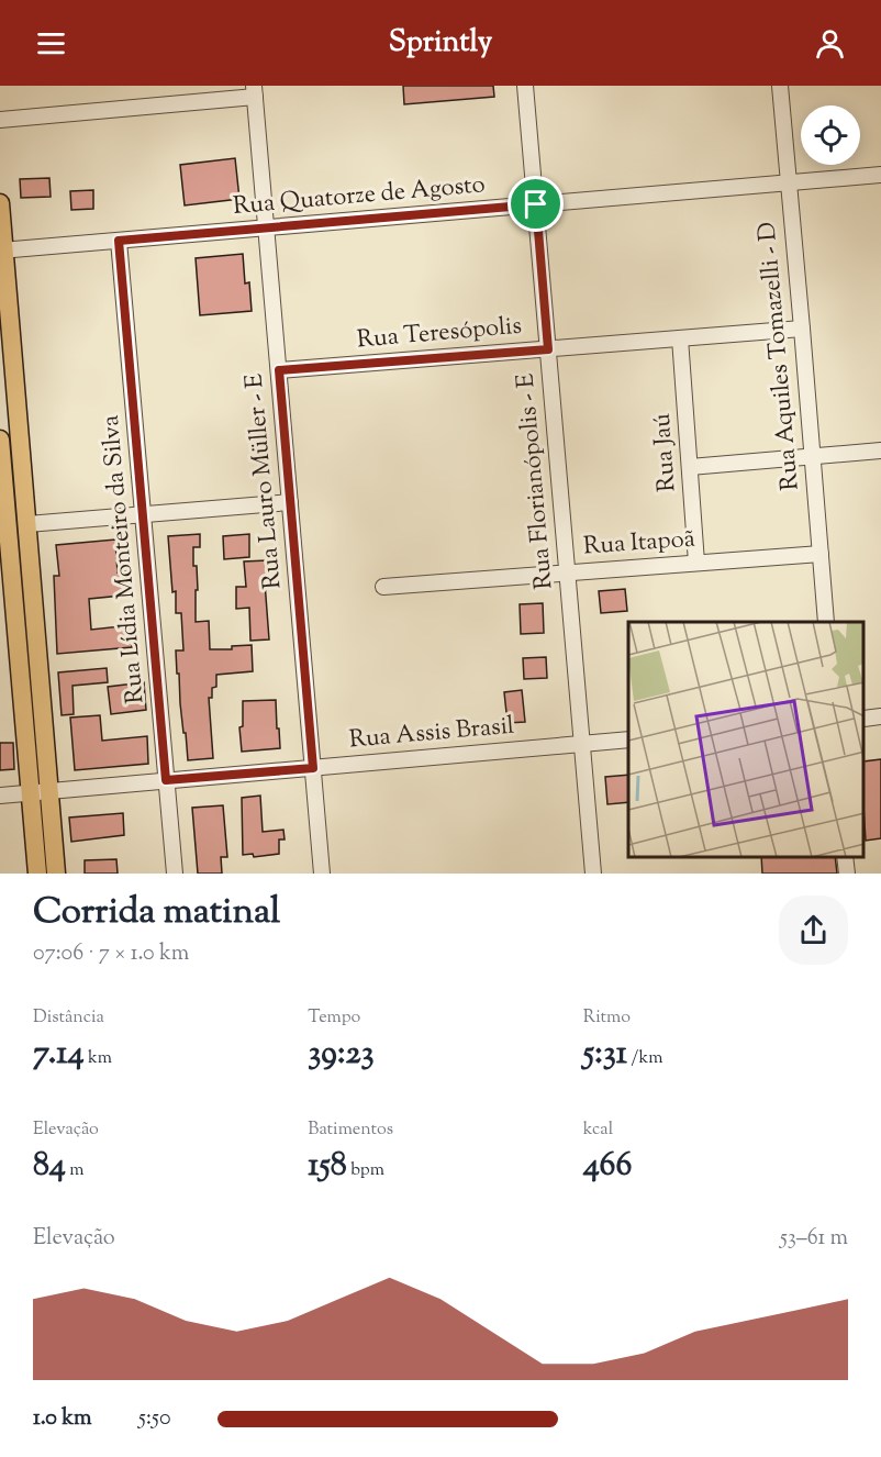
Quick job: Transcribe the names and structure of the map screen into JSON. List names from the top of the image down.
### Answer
{
  "streets": {
    "street": [
      "Rua Quatorze de Agosto",
      "Rua Teresópolis",
      "Rua Aquiles Tomazelli - D",
      "Rua Jaú",
      "Rua Lauro Müller - E",
      "Rua Florianópolis - E",
      "Rua Itapoã",
      "Rua Lídia Monteiro da Silva",
      "Rua Assis Brasil"
    ]
  },
  "crossings": [
    ["Rua Quatorze de Agosto", "Rua Aquiles Tomazelli - D"],
    ["Rua Quatorze de Agosto", "Rua Lauro Müller - E"],
    ["Rua Quatorze de Agosto", "Rua Florianópolis - E"],
    ["Rua Quatorze de Agosto", "Rua Lídia Monteiro da Silva"],
    ["Rua Teresópolis", "Rua Aquiles Tomazelli - D"],
    ["Rua Teresópolis", "Rua Jaú"],
    ["Rua Teresópolis", "Rua Lauro Müller - E"],
    ["Rua Teresópolis", "Rua Florianópolis - E"],
    ["Rua Aquiles Tomazelli - D", "Rua Itapoã"],
    ["Rua Jaú", "Rua Itapoã"],
    ["Rua Lauro Müller - E", "Rua Assis Brasil"],
    ["Rua Florianópolis - E", "Rua Itapoã"],
    ["Rua Florianópolis - E", "Rua Assis Brasil"],
    ["Rua Lídia Monteiro da Silva", "Rua Assis Brasil"]
  ],
  "page": {
    "header": "Sprintly",
    "heading": ["Corrida matinal", "07:06 · 7 × 1.0 km"],
    "stats": [
      ["Distância", "7.14 km"],
      ["Tempo", "39:23"],
      ["Ritmo", "5:31 /km"],
      ["Elevação", "84 m"],
      ["Batimentos", "158 bpm"],
      ["kcal", "466"]
    ],
    "chart": ["Elevação", "53–61 m"],
    "list": [
      {
        "name": "1.0 km",
        "note": "5:50"
      }
    ]
  }
}
